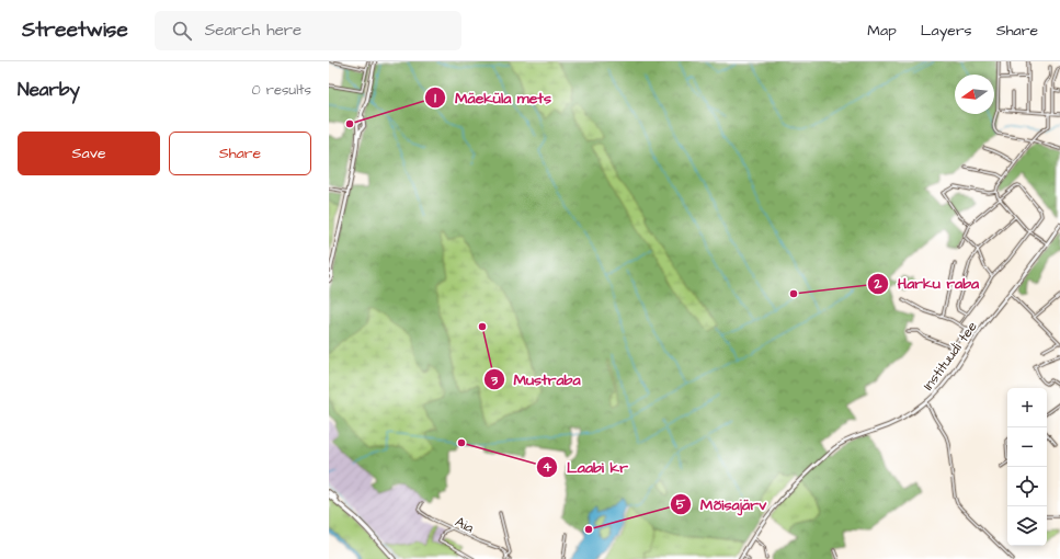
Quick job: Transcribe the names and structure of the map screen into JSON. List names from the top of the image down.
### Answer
{
  "streets": {
    "street": ["Instituudi tee", "Aia"]
  },
  "places": [
    "Mäeküla mets",
    "Harku raba",
    "Mustraba",
    "Laabi kr",
    "Mõisajärv"
  ],
  "north": "left",
  "page": {
    "header": "Streetwise",
    "search": "Search here",
    "nav": ["Map", "Layers", "Share"],
    "heading": ["Nearby", "0 results"],
    "buttons": ["Save", "Share"],
    "map_buttons": ["+", "−"]
  }
}
